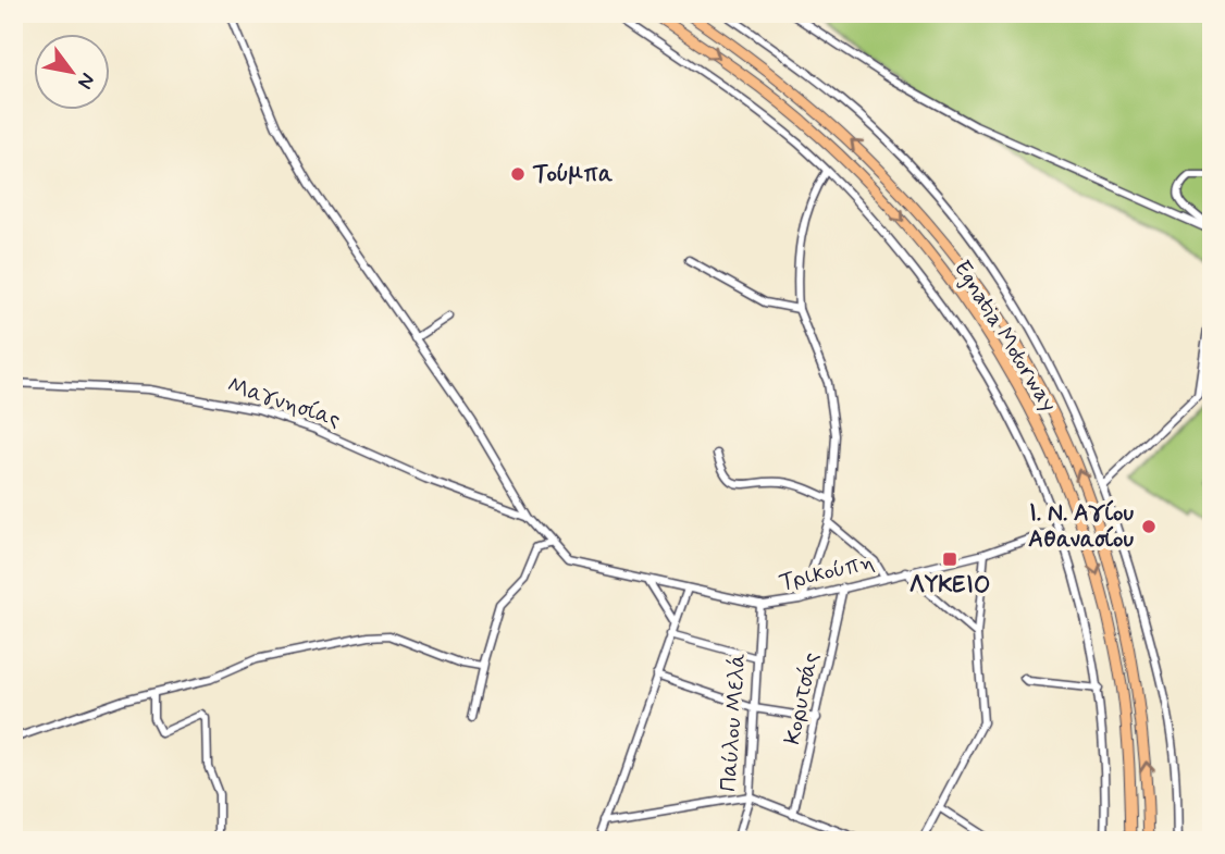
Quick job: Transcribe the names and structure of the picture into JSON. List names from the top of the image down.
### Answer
{
  "streets": {
    "highway": ["Egnatia Motorway"],
    "street": [
      "Μαγνησίας",
      "Τρικούπη",
      "Κορυτσάς",
      "Παύλου Μελά"
    ]
  },
  "crossings": [
    ["Μαγνησίας", "Τρικούπη"],
    ["Τρικούπη", "Κορυτσάς"],
    ["Τρικούπη", "Παύλου Μελά"]
  ],
  "places": {
    "other": ["Τούμπα", "Ι. Ν. Αγίου Αθανασίου"],
    "transit": ["ΛΥΚΕΙΟ"]
  },
  "north": "bottom right"
}
